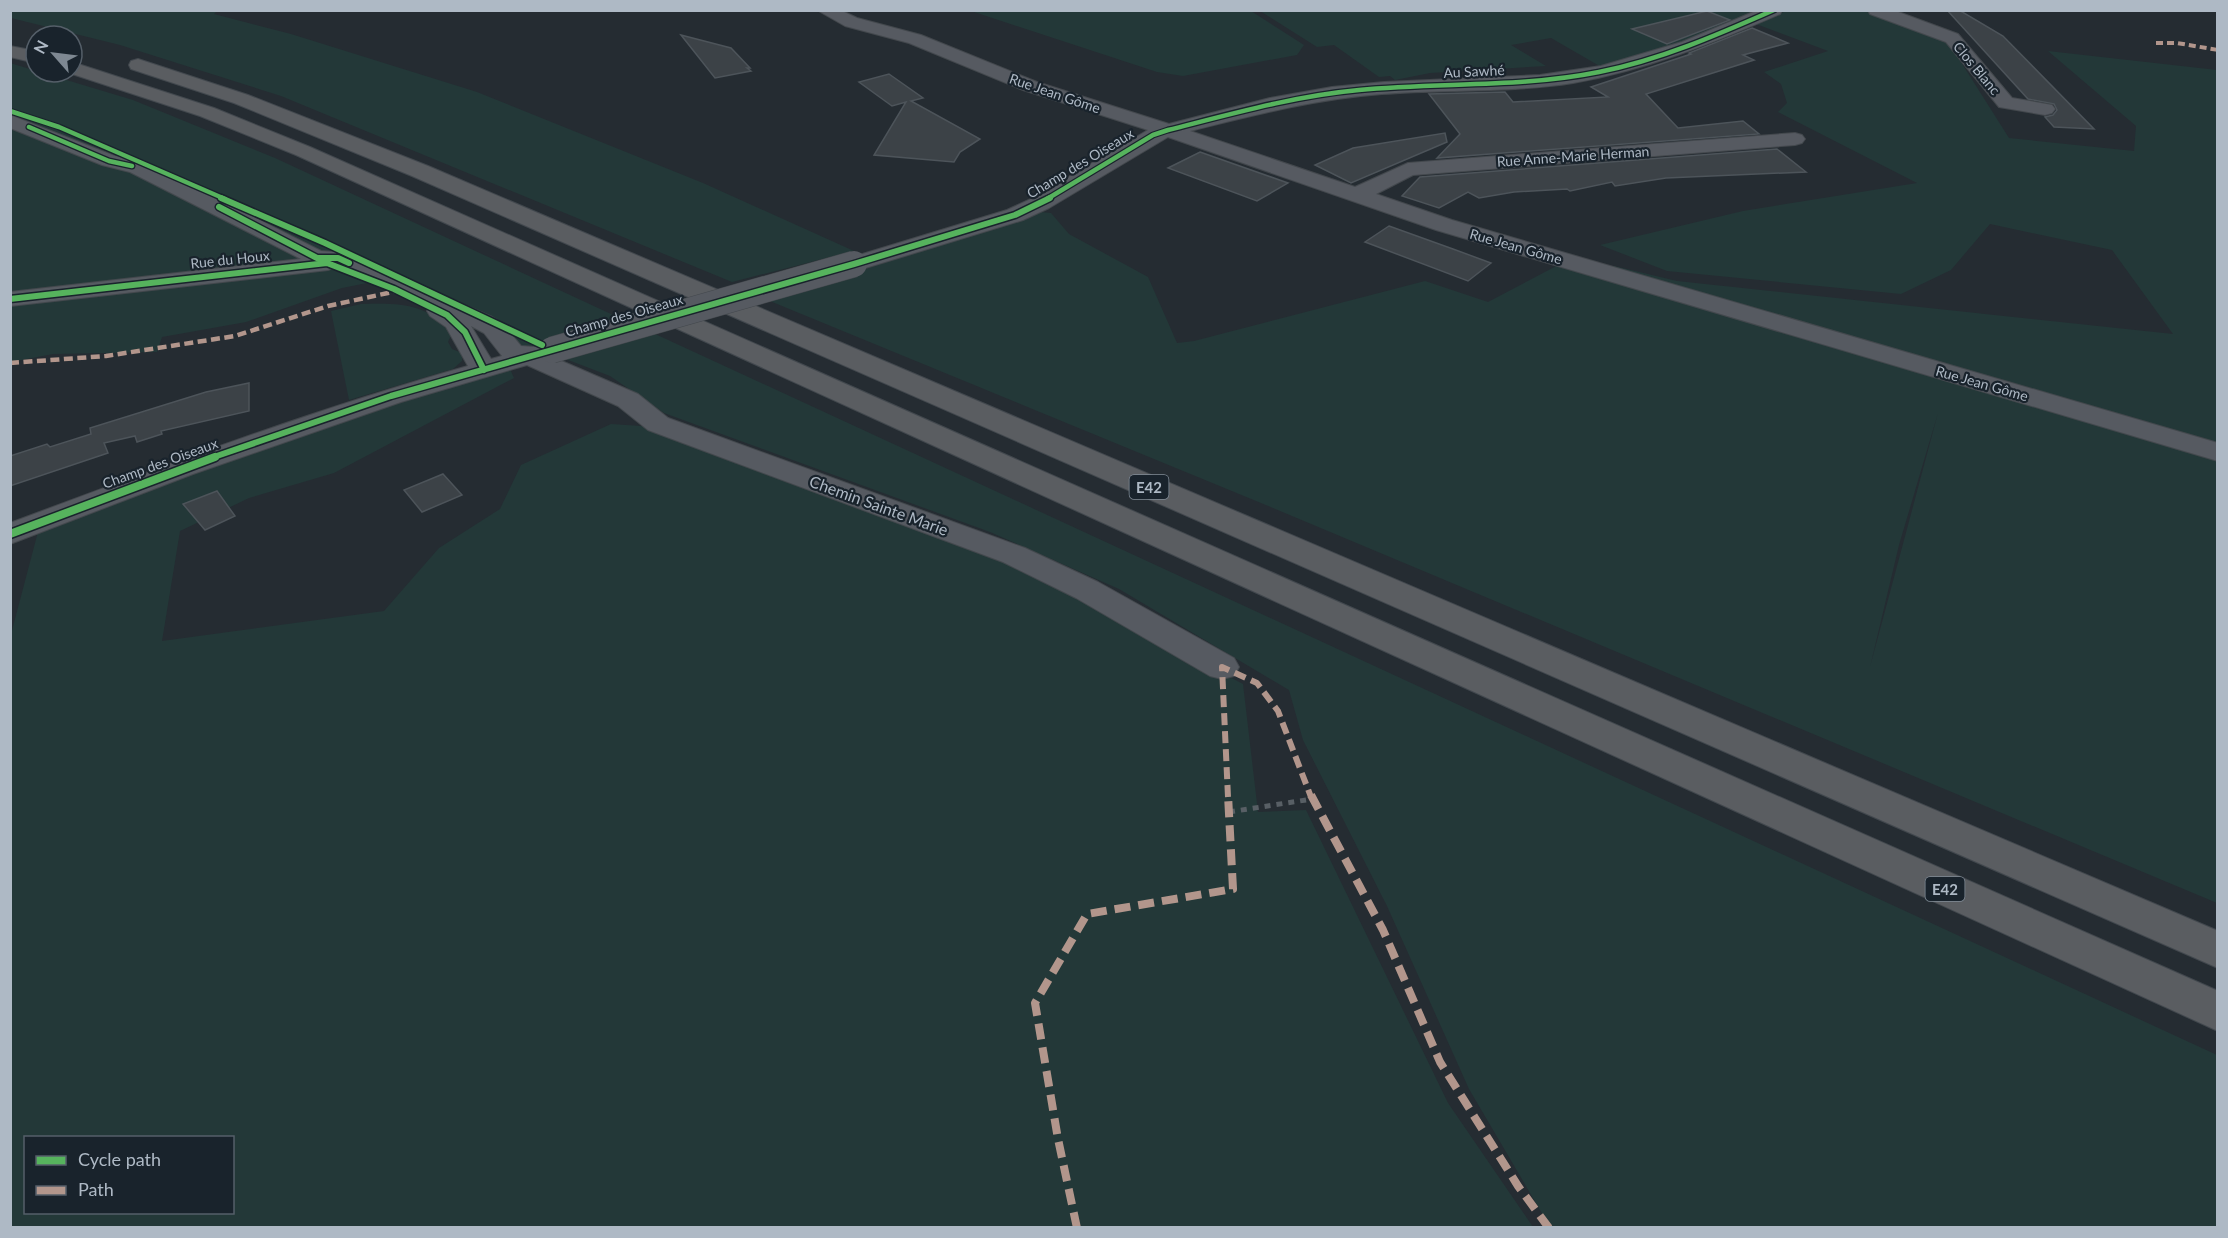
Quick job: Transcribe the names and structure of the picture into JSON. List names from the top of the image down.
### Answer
{
  "streets": {
    "highway": ["E42"],
    "street": [
      "Clos Blanc",
      "Au Sawhé",
      "Rue Jean Gôme",
      "Rue Anne-Marie Herman",
      "Champ des Oiseaux",
      "Rue du Houx",
      "Chemin Sainte Marie"
    ]
  },
  "crossings": [
    ["Au Sawhé", "Rue Jean Gôme"],
    ["Au Sawhé", "Champ des Oiseaux"],
    ["Rue Jean Gôme", "Rue Anne-Marie Herman"],
    ["Rue Jean Gôme", "Champ des Oiseaux"],
    ["Champ des Oiseaux", "Rue du Houx"],
    ["Champ des Oiseaux", "Chemin Sainte Marie"]
  ],
  "legend": ["Cycle path", "Path"],
  "north": "top left"
}
